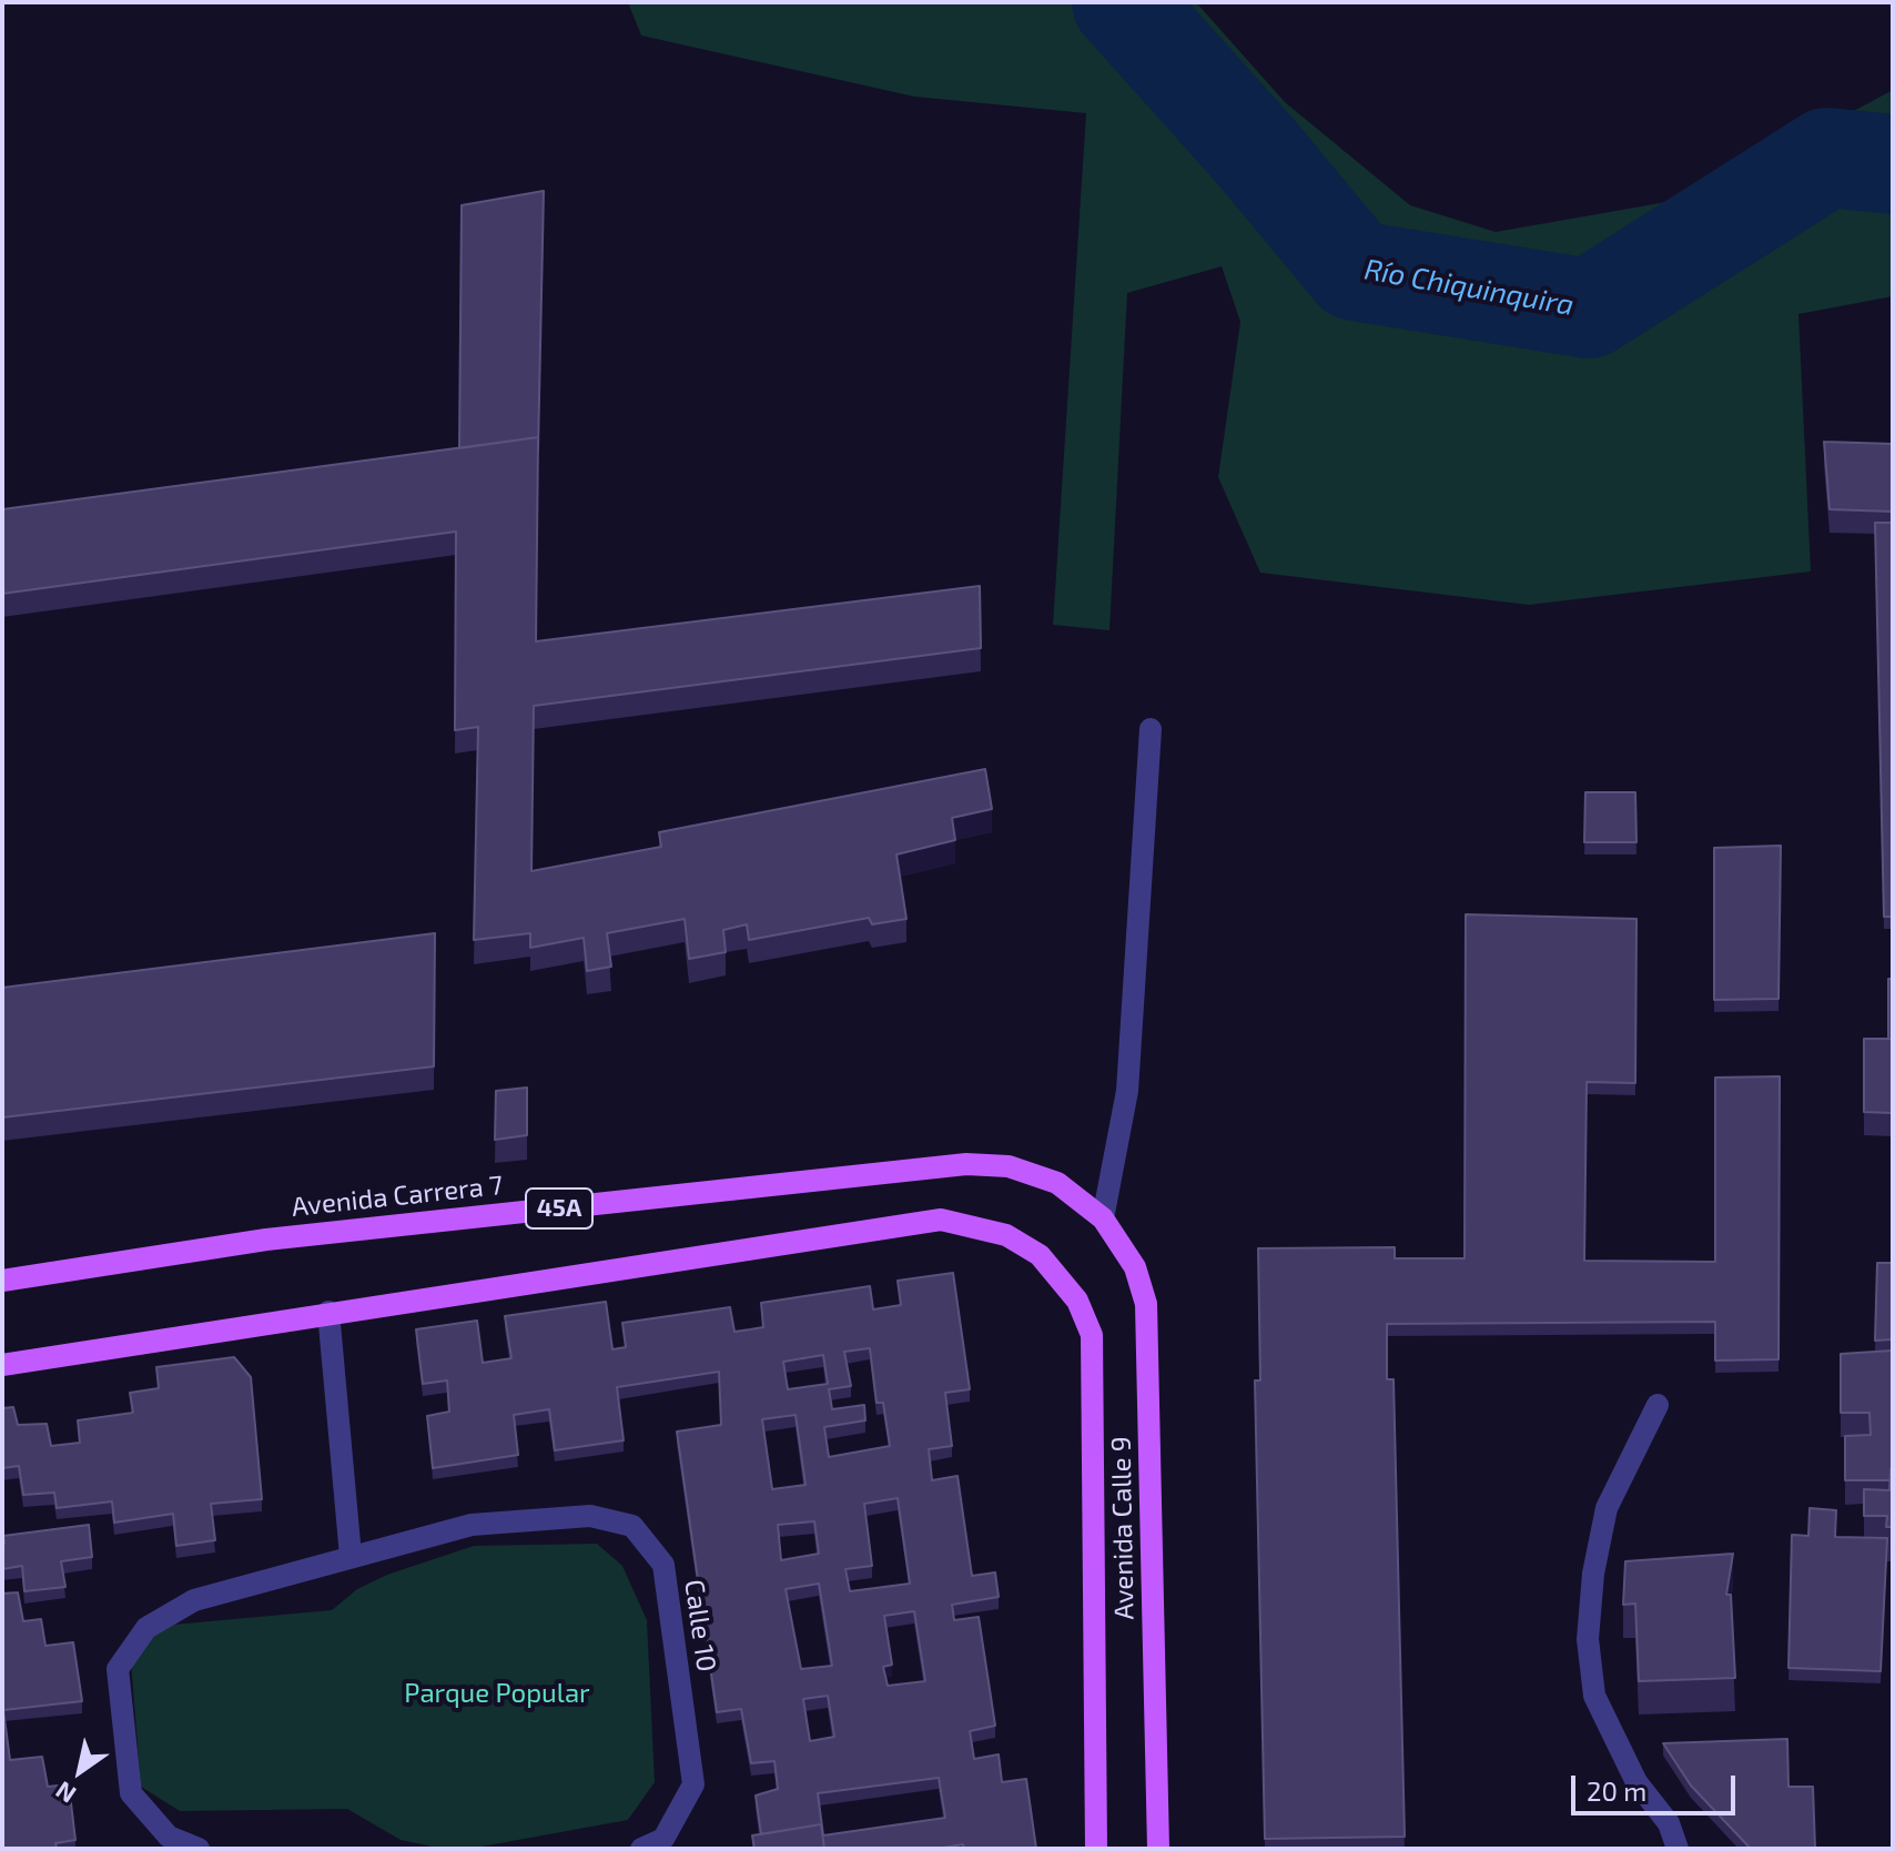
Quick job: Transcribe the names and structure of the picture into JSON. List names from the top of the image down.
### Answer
{
  "streets": {
    "main road": ["Avenida Carrera 7", "45A", "Avenida Calle 9"],
    "street": ["Calle 10"]
  },
  "crossings": [
    ["Avenida Carrera 7", "Avenida Calle 9"]
  ],
  "water": ["Río Chiquinquira"],
  "parks": ["Parque Popular"],
  "scale_bar": "20 m",
  "north": "bottom left"
}
